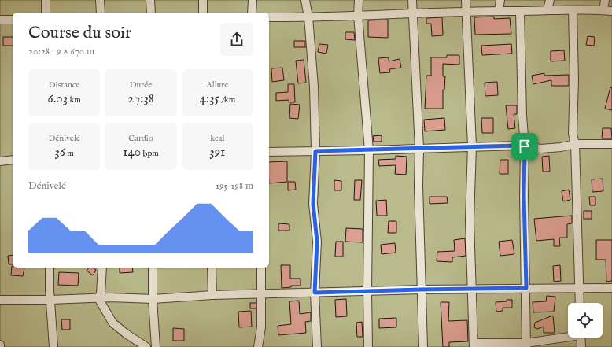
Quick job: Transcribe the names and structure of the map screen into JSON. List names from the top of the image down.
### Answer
{
  "page": {
    "heading": ["Course du soir", "20:28 · 9 × 670 m"],
    "stats": [
      ["Distance", "6.03 km"],
      ["Durée", "27:38"],
      ["Allure", "4:35 /km"],
      ["Dénivelé", "36 m"],
      ["Cardio", "140 bpm"],
      ["kcal", "391"]
    ],
    "chart": ["Dénivelé", "195–198 m"]
  }
}
